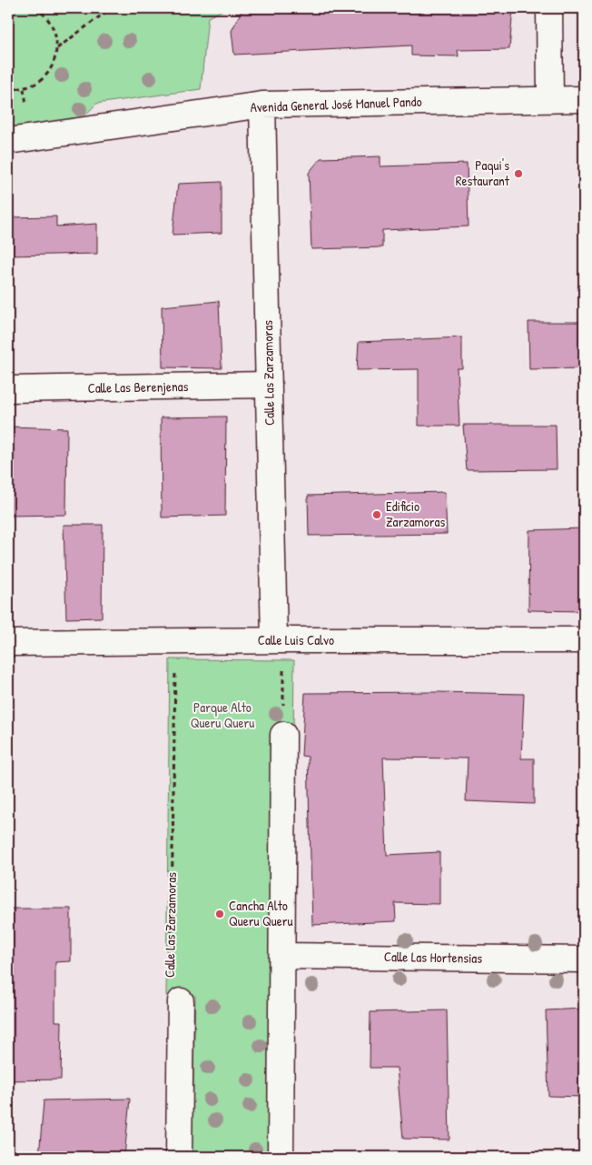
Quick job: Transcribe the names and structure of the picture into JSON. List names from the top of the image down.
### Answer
{
  "streets": {
    "street": [
      "Avenida General José Manuel Pando",
      "Calle Las Zarzamoras",
      "Calle Las Berenjenas",
      "Calle Luis Calvo",
      "Calle Las Hortensias"
    ]
  },
  "crossings": [
    ["Avenida General José Manuel Pando", "Calle Las Zarzamoras"],
    ["Calle Las Zarzamoras", "Calle Las Berenjenas"],
    ["Calle Las Zarzamoras", "Calle Luis Calvo"]
  ],
  "parks": ["Parque Alto Queru Queru"],
  "places": ["Paqui's Restaurant", "Edificio Zarzamoras", "Cancha Alto Queru Queru"]
}
